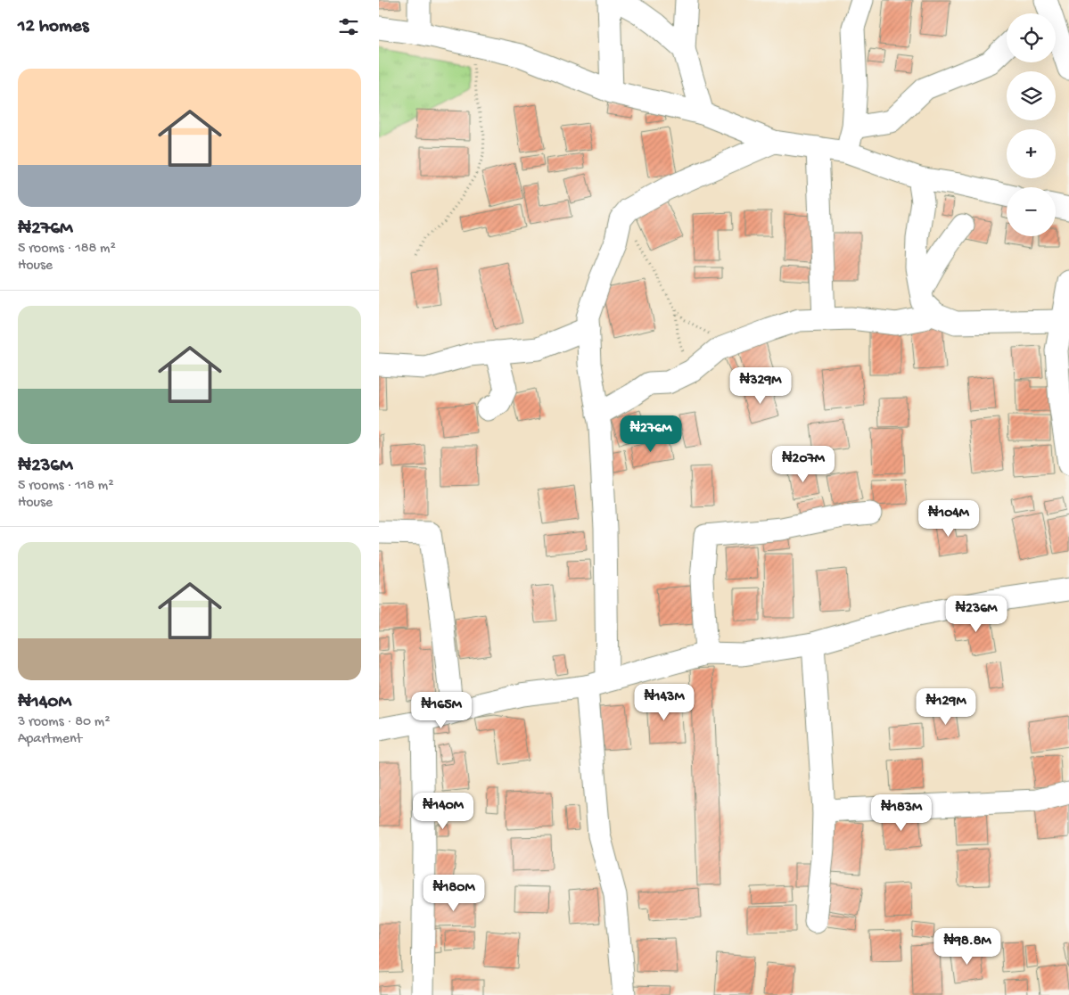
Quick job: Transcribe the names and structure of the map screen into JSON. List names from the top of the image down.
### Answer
{
  "page": {
    "heading": "12 homes",
    "map_buttons": ["+", "−"],
    "list": [
      {
        "name": "₦276M",
        "note": "5 rooms · 188 m² · House"
      },
      {
        "name": "₦236M",
        "note": "5 rooms · 118 m² · House"
      },
      {
        "name": "₦140M",
        "note": "3 rooms · 80 m² · Apartment"
      }
    ],
    "price": [
      "₦329M",
      "₦276M",
      "₦207M",
      "₦104M",
      "₦236M",
      "₦143M",
      "₦129M",
      "₦165M",
      "₦140M",
      "₦183M",
      "₦180M",
      "₦98.8M"
    ]
  }
}
